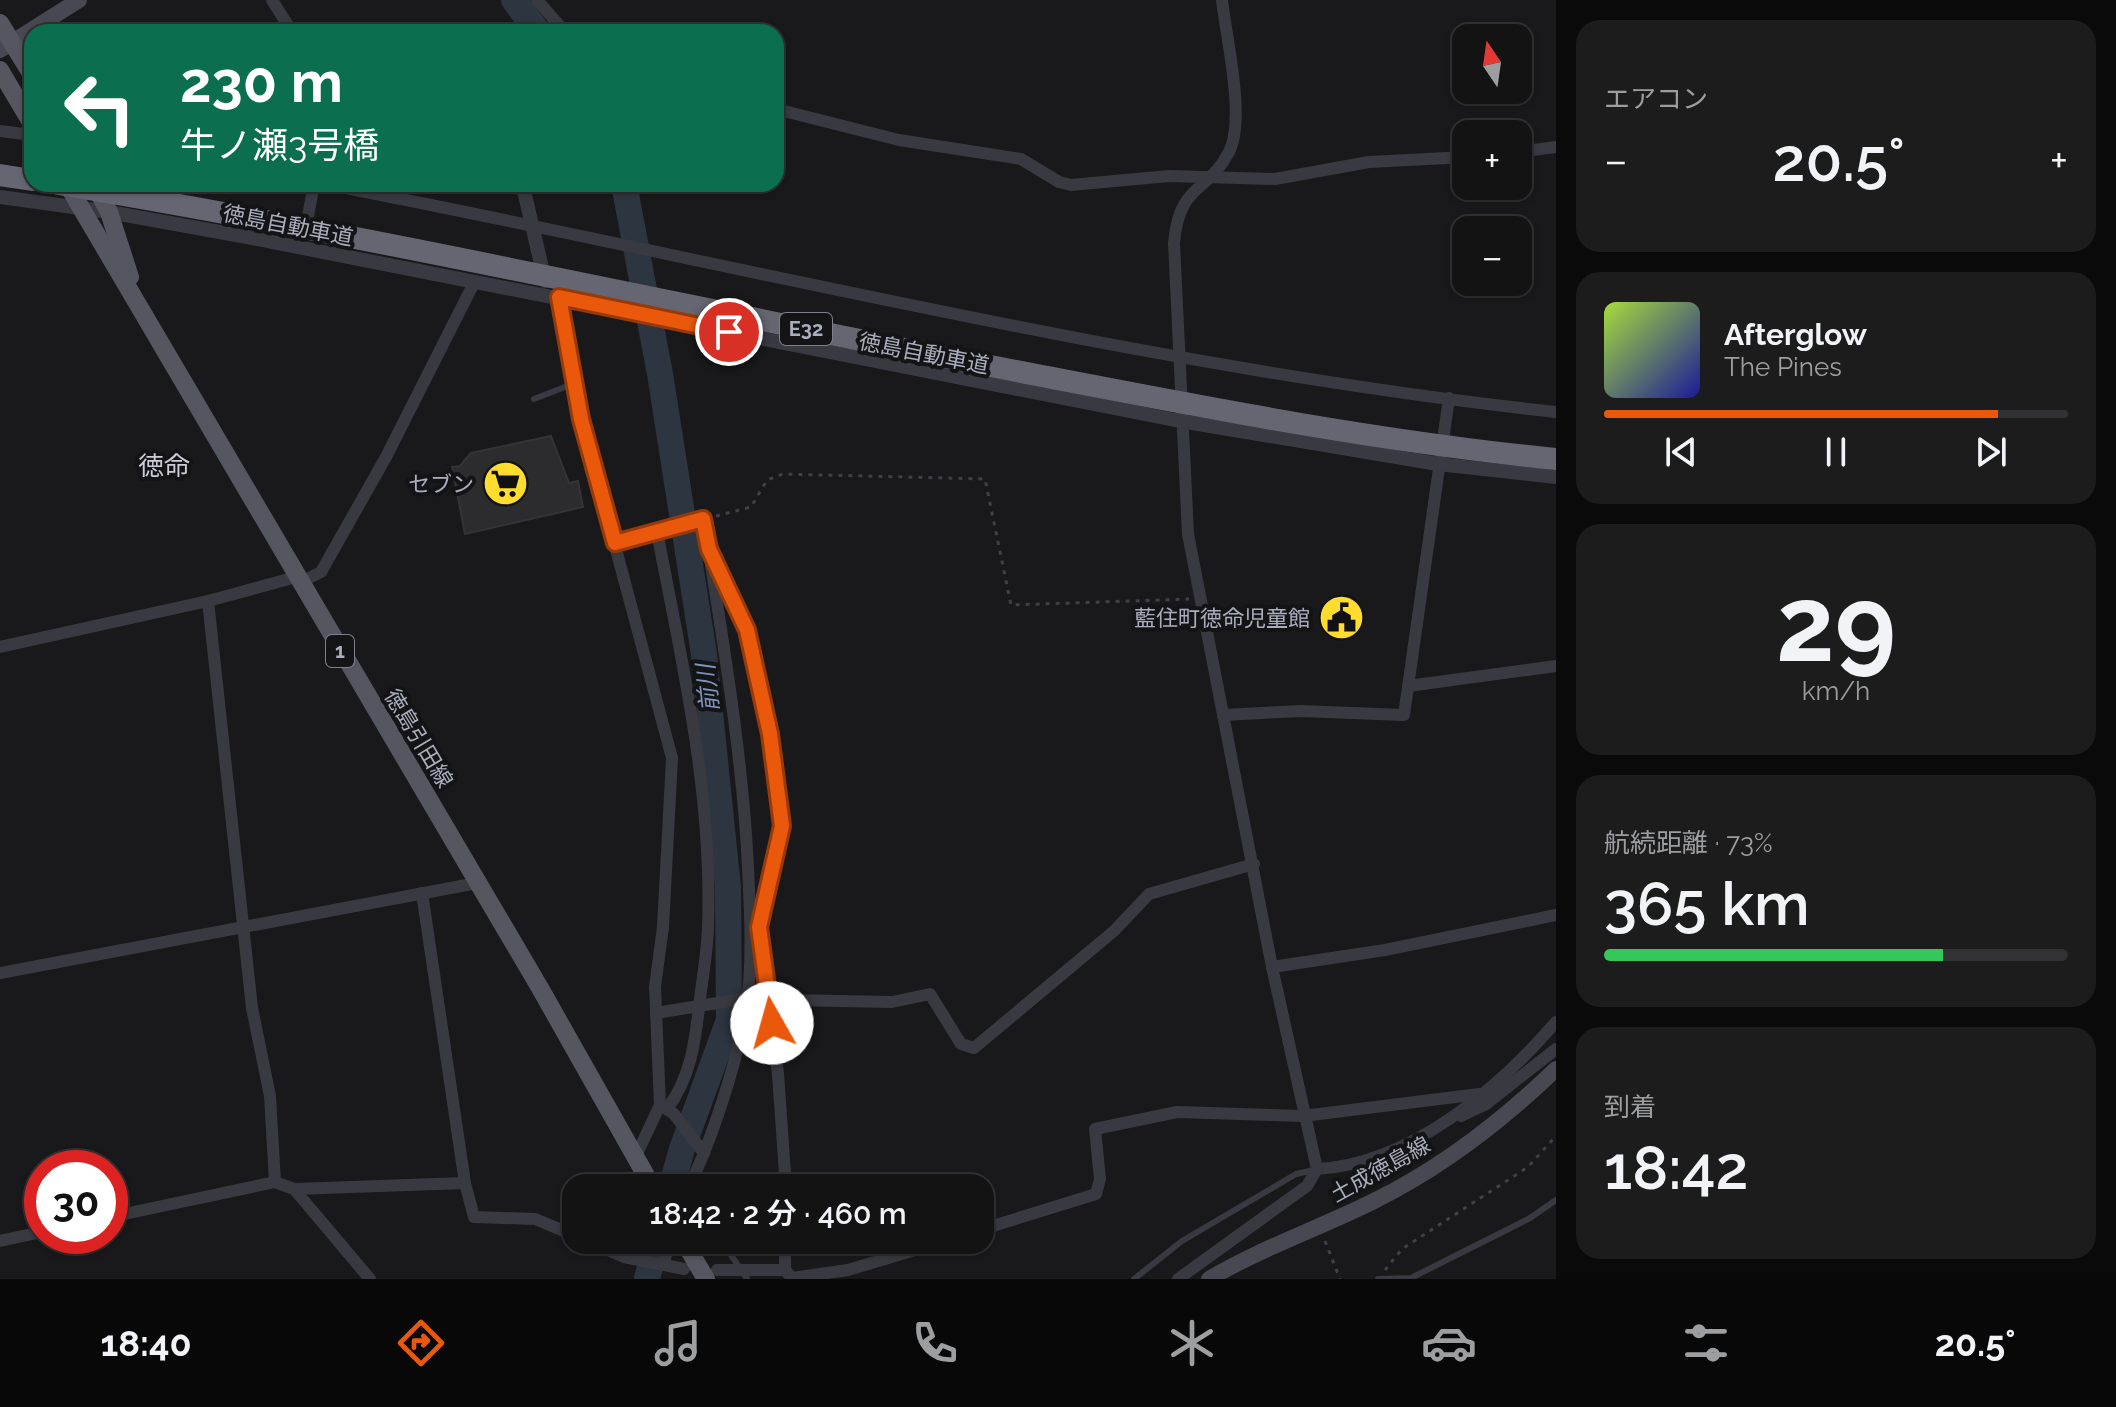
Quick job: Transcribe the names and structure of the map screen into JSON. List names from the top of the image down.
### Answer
{
  "streets": {
    "highway": ["徳島自動車道", "E32"],
    "main road": ["1", "徳島引田線", "土成徳島線"]
  },
  "districts": ["徳命"],
  "water": ["前川"],
  "places": {
    "supermarket": ["セブン"],
    "public building": ["藍住町徳命児童館"]
  },
  "north": "top",
  "page": {
    "tile": [
      "エアコン",
      ["29", "km/h"],
      ["航続距離 · 73%", "365 km"],
      ["到着", "18:42"]
    ],
    "map_buttons": ["+", "−"],
    "turn": ["230 m", "牛ノ瀬3号橋"],
    "heat": ["−", "20.5°", "+"],
    "song": ["Afterglow", "The Pines"],
    "limit": "30",
    "trip": "18:42 · 2 分 · 460 m",
    "tabs": ["18:40", "20.5°"]
  }
}
